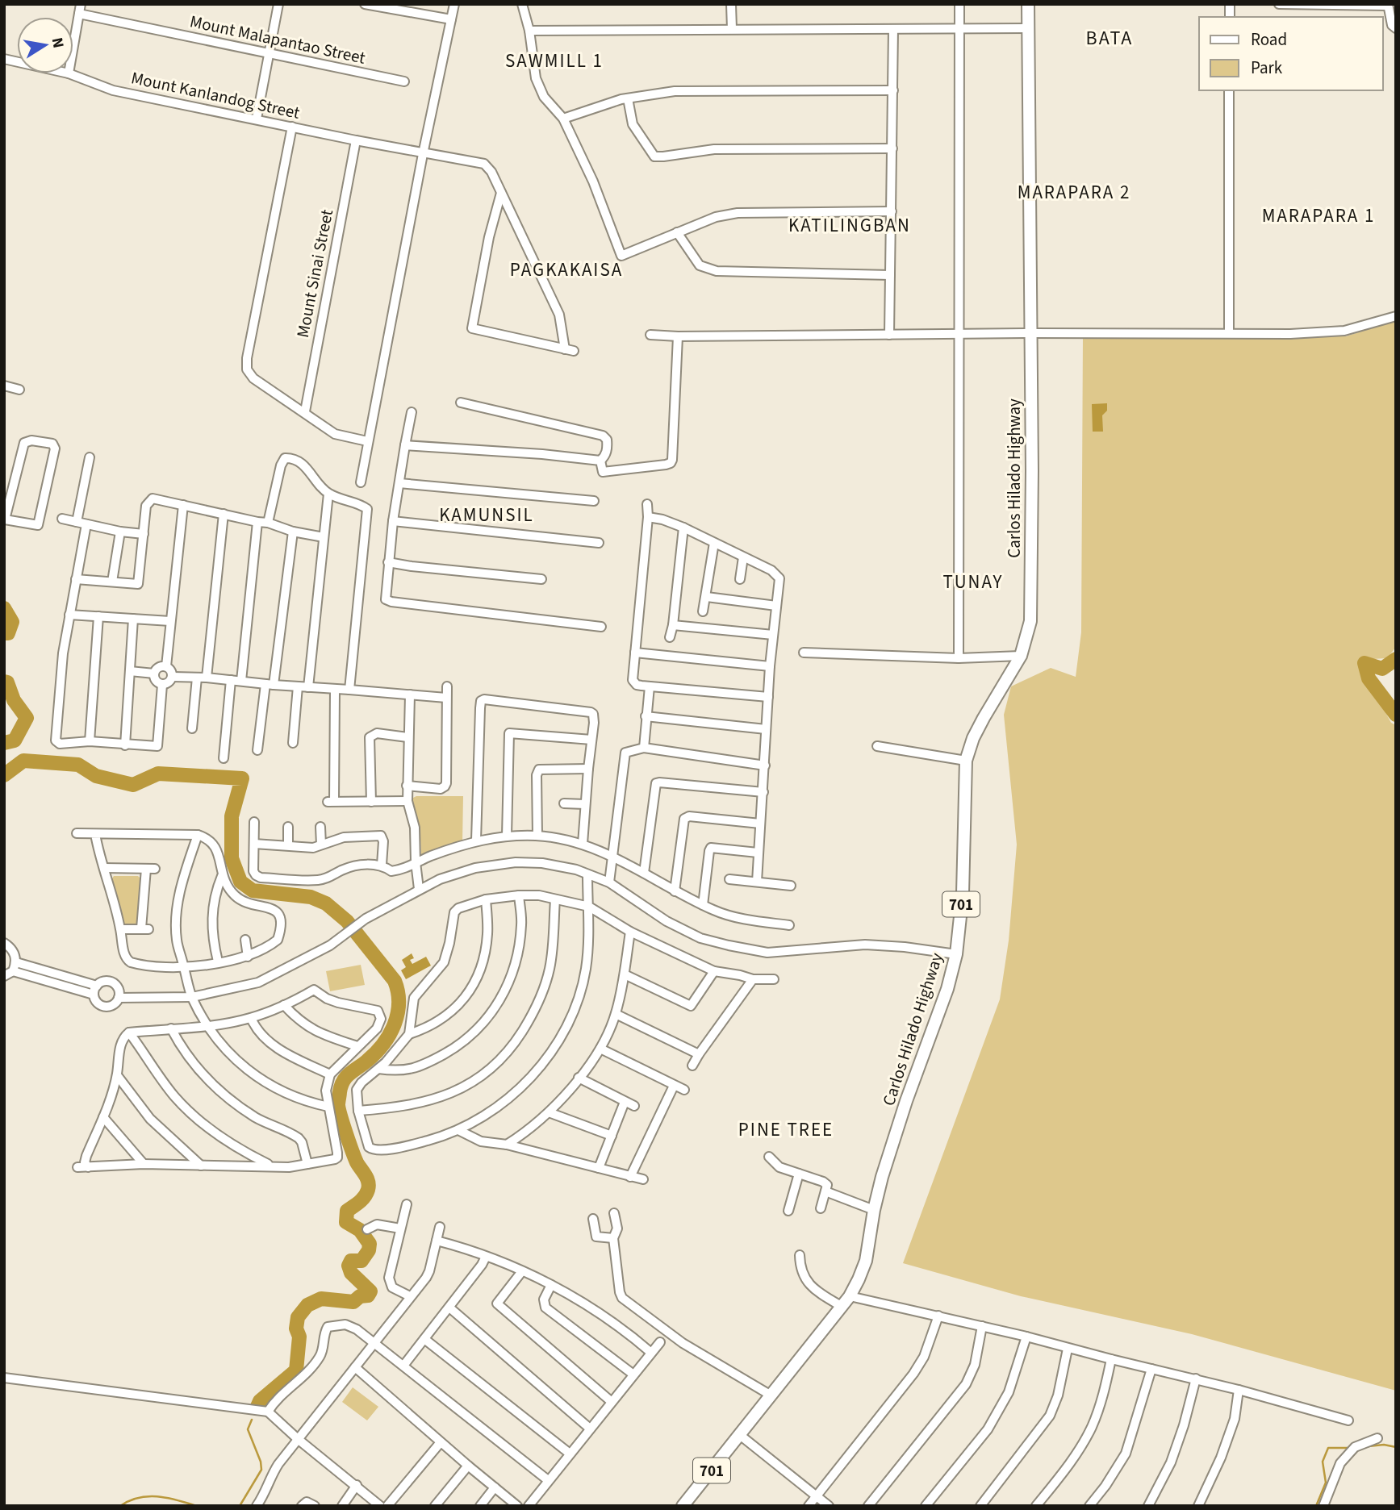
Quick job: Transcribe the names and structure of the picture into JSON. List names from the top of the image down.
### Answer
{
  "streets": {
    "main road": ["Carlos Hilado Highway", "701"],
    "street": ["Mount Malapantao Street", "Mount Kanlandog Street", "Mount Sinai Street"]
  },
  "crossings": [
    ["Mount Kanlandog Street", "Mount Sinai Street"]
  ],
  "districts": [
    "BATA",
    "SAWMILL 1",
    "MARAPARA 2",
    "MARAPARA 1",
    "KATILINGBAN",
    "PAGKAKAISA",
    "KAMUNSIL",
    "TUNAY",
    "PINE TREE"
  ],
  "legend": ["Road", "Park"],
  "north": "right"
}
